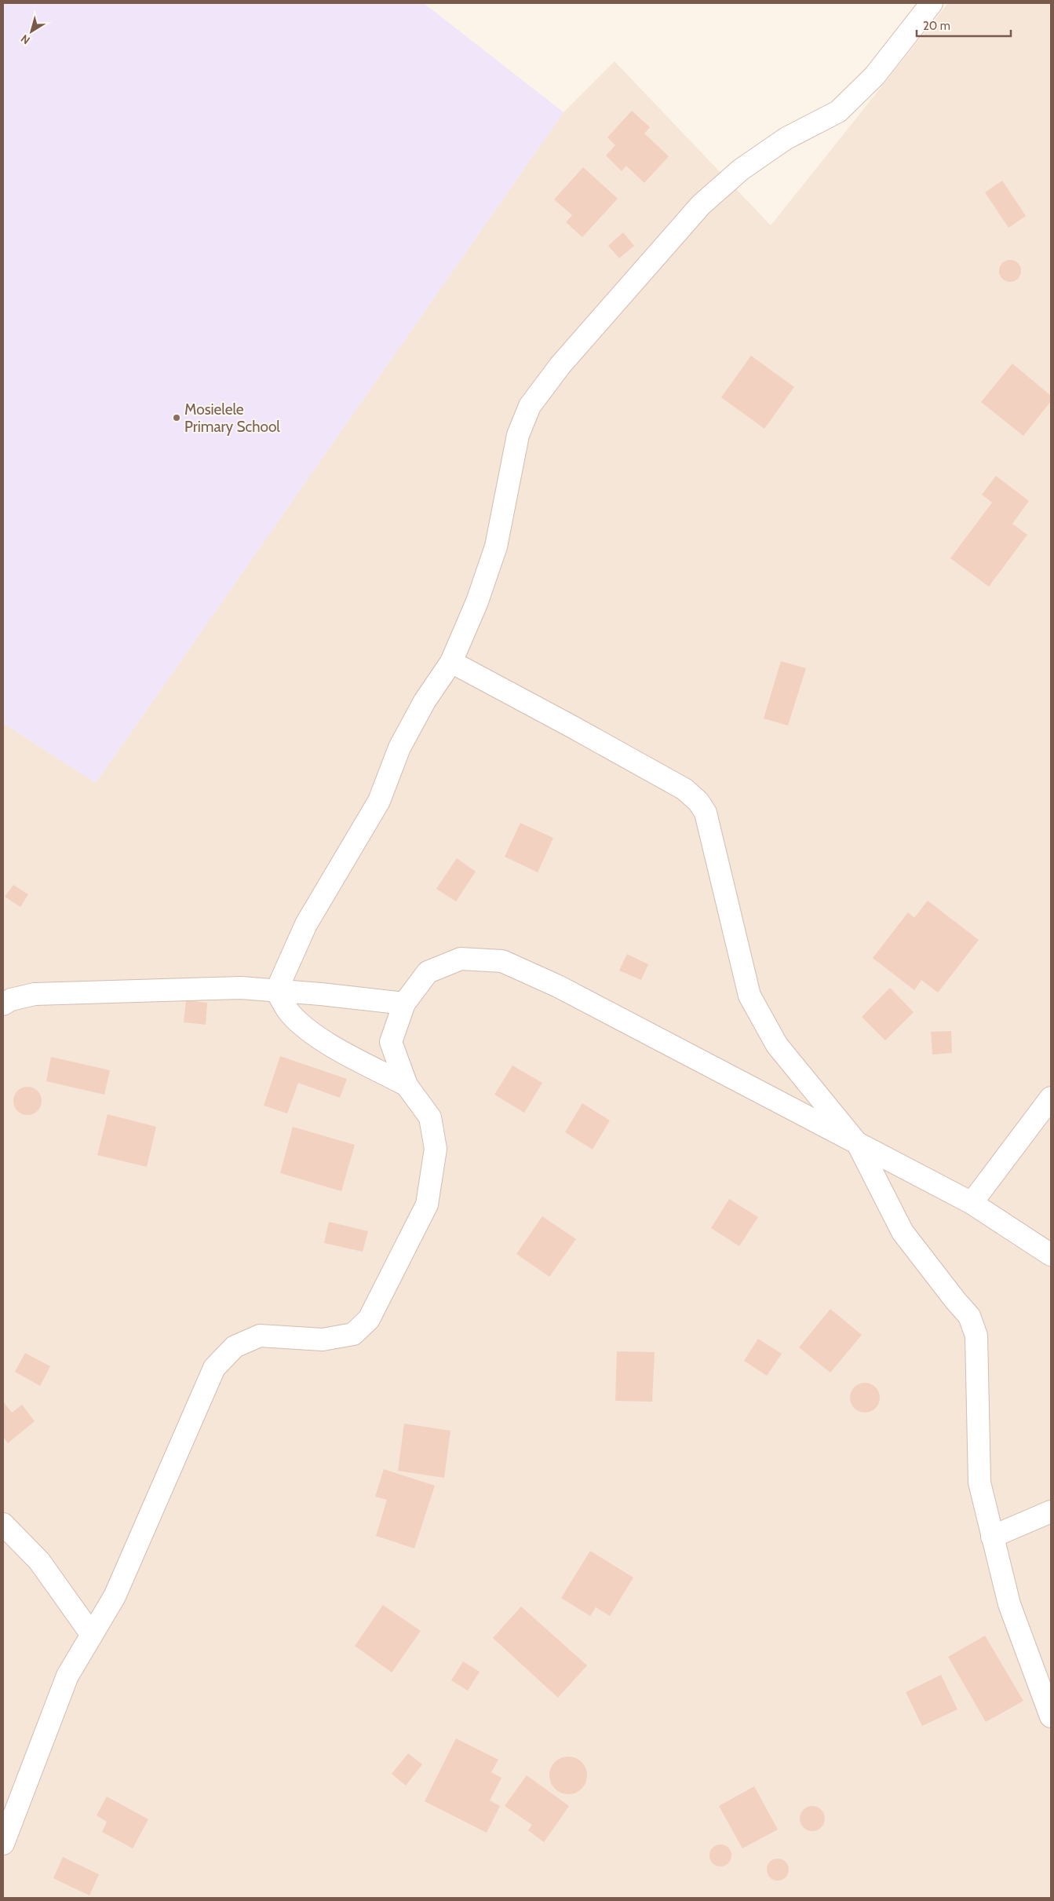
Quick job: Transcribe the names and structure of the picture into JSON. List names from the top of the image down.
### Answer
{
  "places": ["Mosielele Primary School"],
  "scale_bar": "20 m",
  "north": "bottom left"
}
